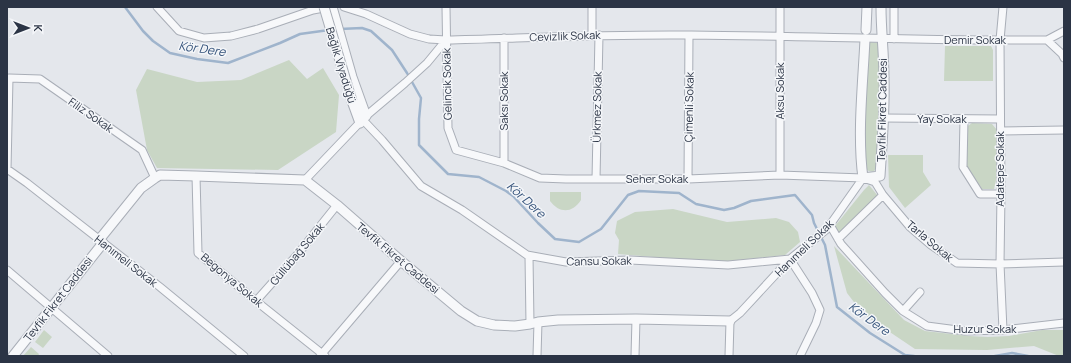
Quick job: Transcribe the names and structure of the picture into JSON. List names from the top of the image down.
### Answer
{
  "streets": {
    "street": [
      "Cevizlik Sokak",
      "Demir Sokak",
      "Bağlık Viyadüğü",
      "Gelincik Sokak",
      "Aksu Sokak",
      "Saksı Sokak",
      "Ürkmez Sokak",
      "Çimenli Sokak",
      "Tevfik Fikret Caddesi",
      "Filiz Sokak",
      "Yay Sokak",
      "Adatepe Sokak",
      "Seher Sokak",
      "Tarla Sokak",
      "Hanımeli Sokak",
      "Güllübağ Sokak",
      "Cansu Sokak",
      "Begonya Sokak",
      "Huzur Sokak"
    ]
  },
  "crossings": [
    ["Cevizlik Sokak", "Demir Sokak"],
    ["Cevizlik Sokak", "Gelincik Sokak"],
    ["Cevizlik Sokak", "Aksu Sokak"],
    ["Cevizlik Sokak", "Saksı Sokak"],
    ["Cevizlik Sokak", "Ürkmez Sokak"],
    ["Cevizlik Sokak", "Çimenli Sokak"],
    ["Cevizlik Sokak", "Tevfik Fikret Caddesi"],
    ["Demir Sokak", "Tevfik Fikret Caddesi"],
    ["Demir Sokak", "Adatepe Sokak"],
    ["Bağlık Viyadüğü", "Cansu Sokak"],
    ["Gelincik Sokak", "Seher Sokak"],
    ["Aksu Sokak", "Seher Sokak"],
    ["Saksı Sokak", "Seher Sokak"],
    ["Ürkmez Sokak", "Seher Sokak"],
    ["Çimenli Sokak", "Seher Sokak"],
    ["Tevfik Fikret Caddesi", "Filiz Sokak"],
    ["Tevfik Fikret Caddesi", "Yay Sokak"],
    ["Tevfik Fikret Caddesi", "Seher Sokak"],
    ["Tevfik Fikret Caddesi", "Tarla Sokak"],
    ["Tevfik Fikret Caddesi", "Hanımeli Sokak"],
    ["Tevfik Fikret Caddesi", "Güllübağ Sokak"],
    ["Tevfik Fikret Caddesi", "Begonya Sokak"],
    ["Filiz Sokak", "Hanımeli Sokak"],
    ["Yay Sokak", "Adatepe Sokak"],
    ["Adatepe Sokak", "Tarla Sokak"],
    ["Adatepe Sokak", "Huzur Sokak"],
    ["Seher Sokak", "Tarla Sokak"],
    ["Seher Sokak", "Hanımeli Sokak"],
    ["Tarla Sokak", "Hanımeli Sokak"],
    ["Hanımeli Sokak", "Cansu Sokak"],
    ["Hanımeli Sokak", "Huzur Sokak"],
    ["Güllübağ Sokak", "Begonya Sokak"]
  ],
  "water": ["Kör Dere"],
  "north": "right"
}
